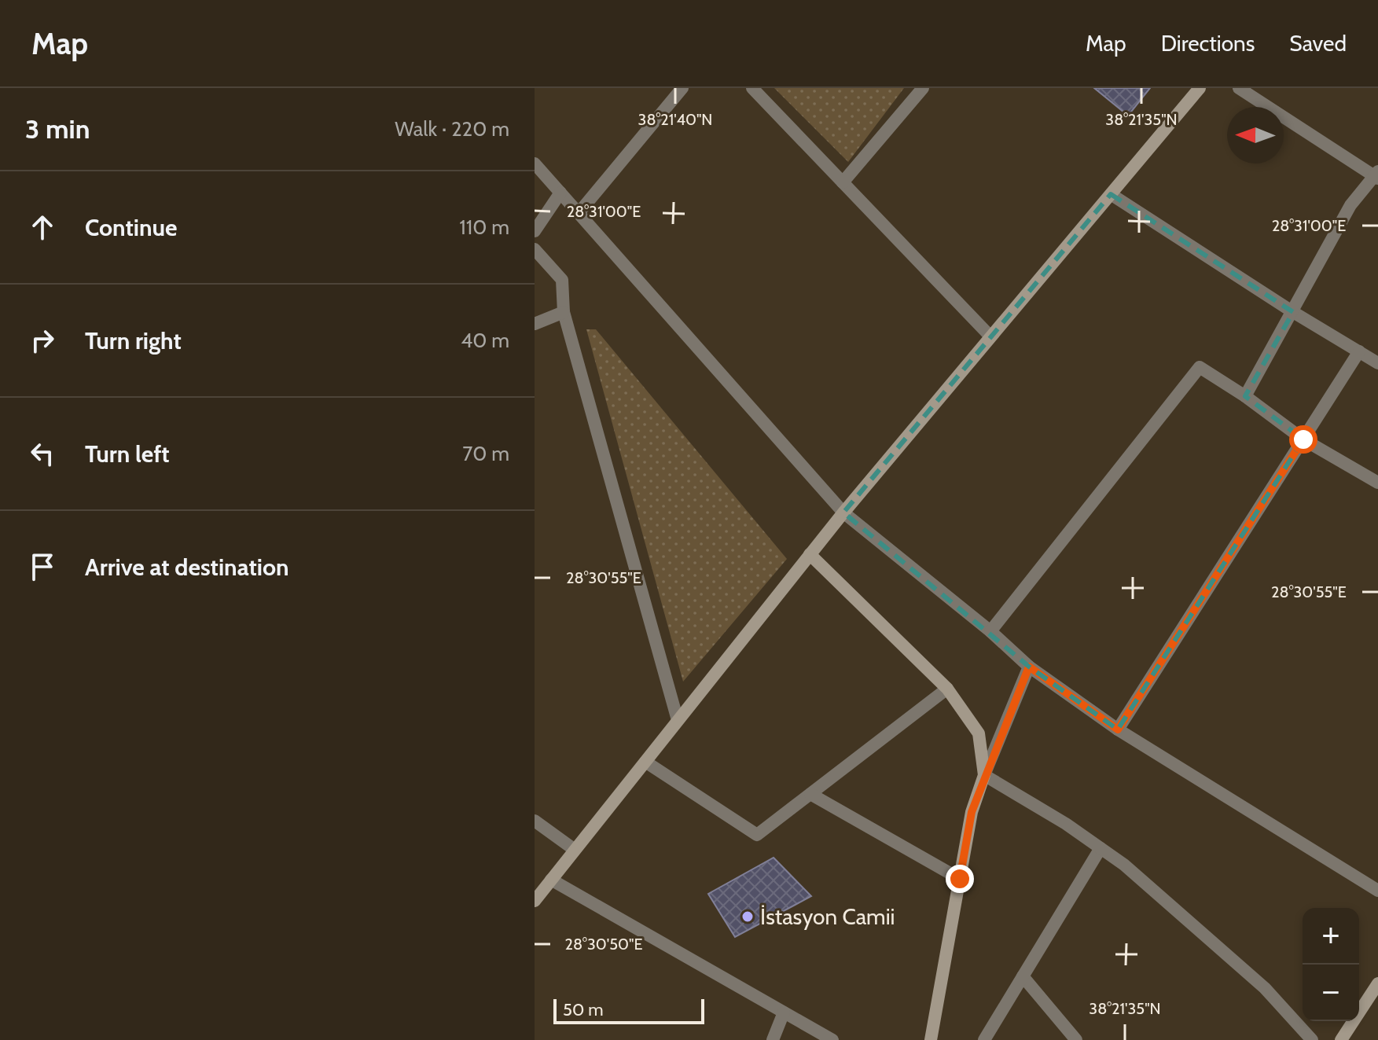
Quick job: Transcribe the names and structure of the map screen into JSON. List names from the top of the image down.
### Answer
{
  "places": ["İstasyon Camii"],
  "scale_bar": "50 m",
  "north": "left",
  "page": {
    "header": "Map",
    "nav": ["Map", "Directions", "Saved"],
    "heading": ["3 min", "Walk · 220 m"],
    "list": [
      ["Continue", "110 m"],
      ["Turn right", "40 m"],
      ["Turn left", "70 m"],
      "Arrive at destination"
    ],
    "map_buttons": ["+", "−"],
    "scale": "50 m"
  },
  "coordinates": [
    "38°21'40\"N",
    "38°21'35\"N",
    "28°31'00\"E",
    "28°30'55\"E",
    "28°30'50\"E"
  ]
}
